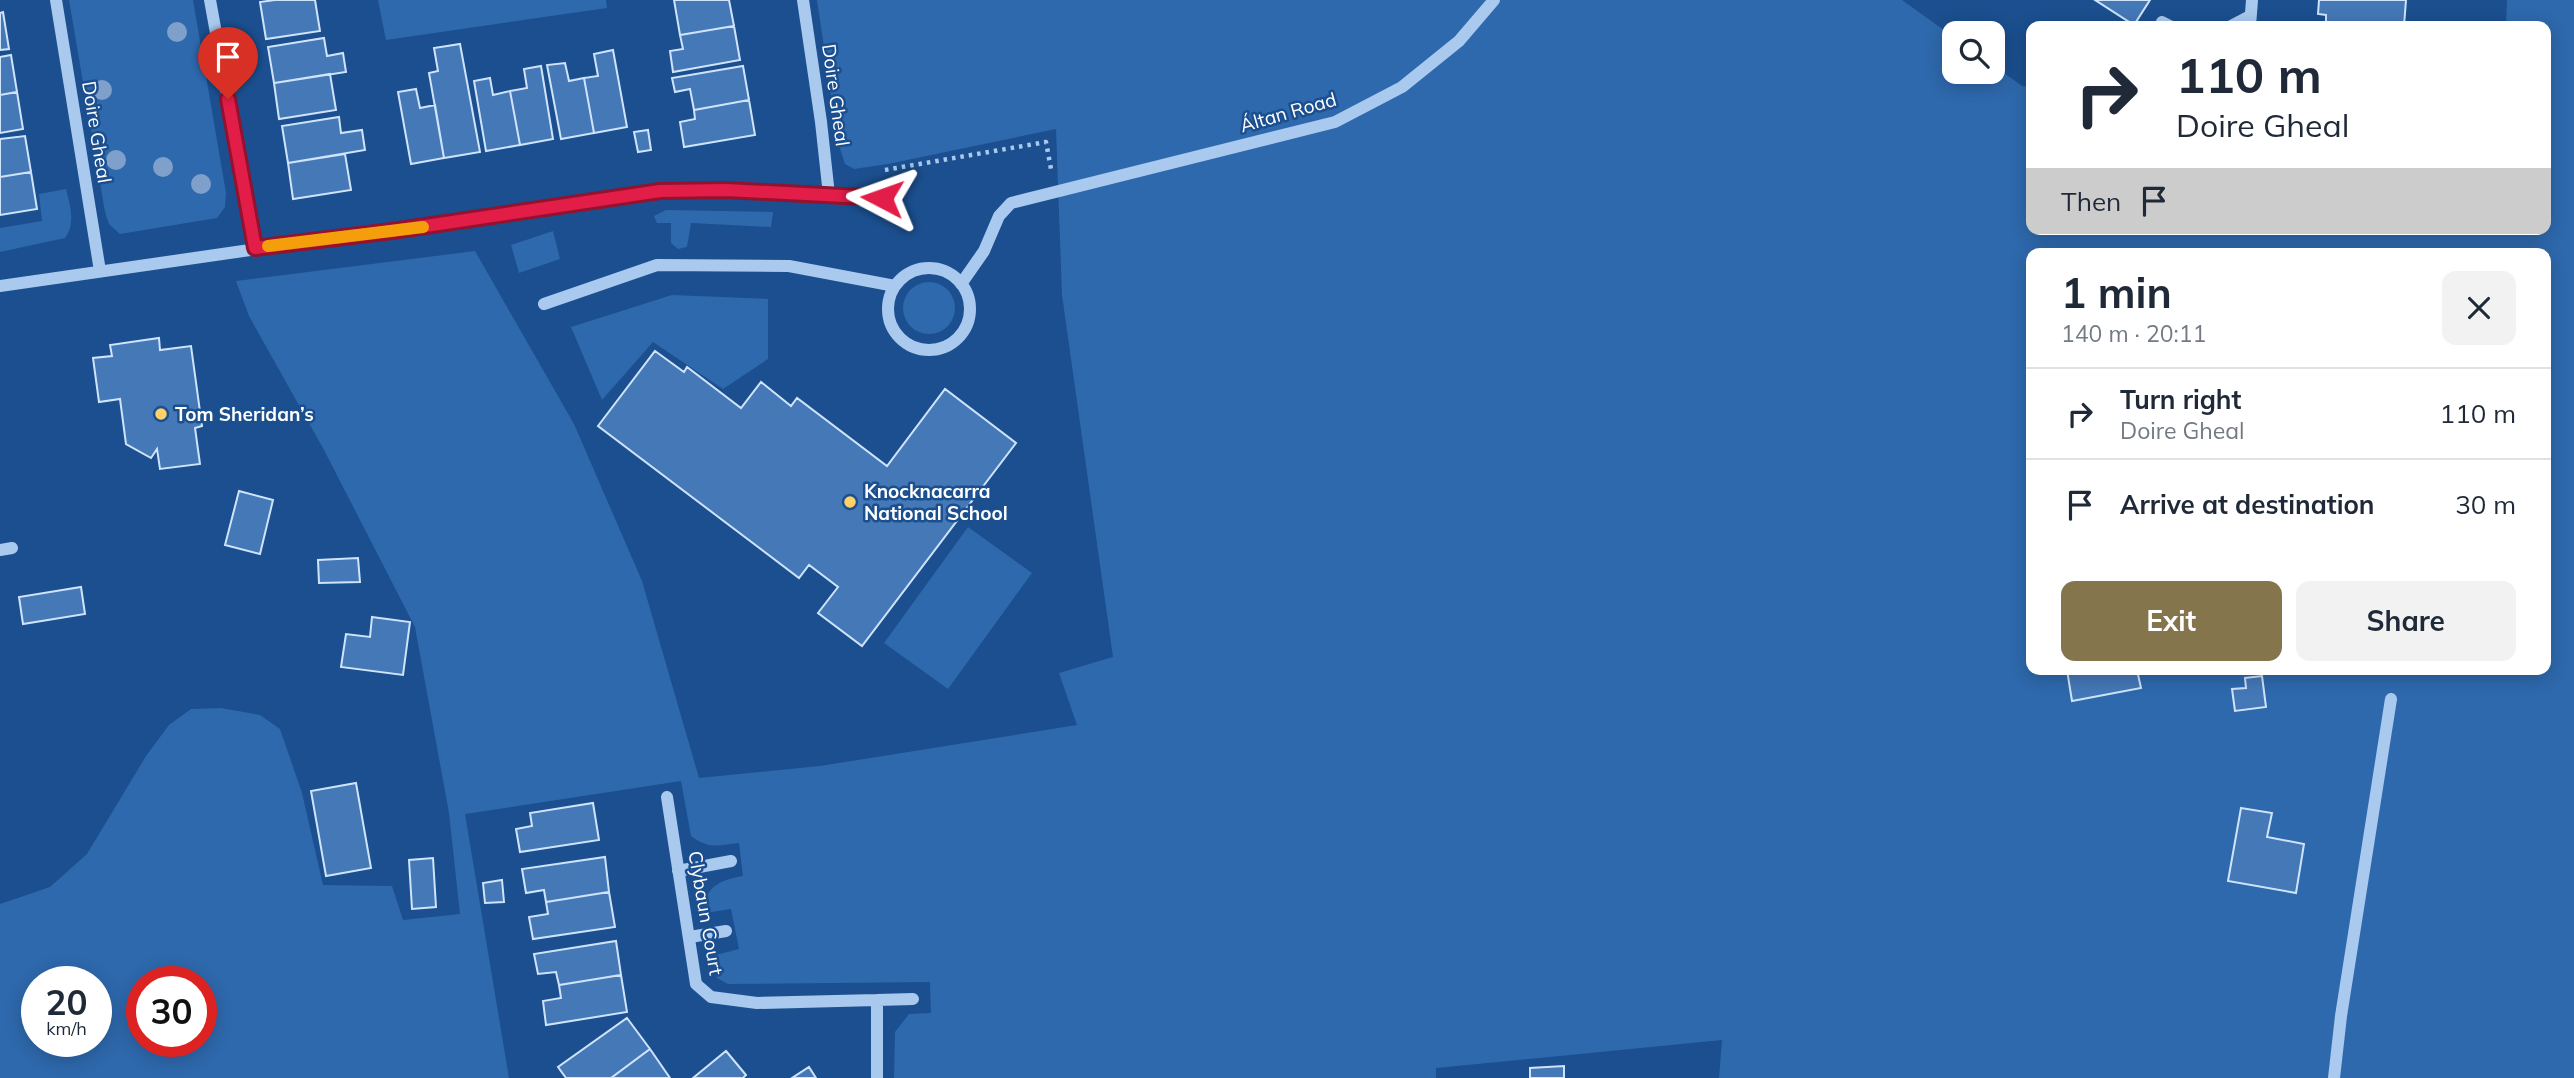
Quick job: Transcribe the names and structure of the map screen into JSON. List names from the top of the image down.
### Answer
{
  "streets": {
    "street": ["Doire Gheal", "Áltan Road", "Clybaun Court"]
  },
  "places": ["Tom Sheridan’s", "Knocknacarra National School"],
  "page": {
    "turn": ["110 m", "Doire Gheal"],
    "then": "Then",
    "heading": ["1 min", "140 m · 20:11"],
    "list": [
      {
        "name": "Turn right",
        "note": "Doire Gheal",
        "value": "110 m"
      },
      {
        "name": "Arrive at destination",
        "value": "30 m"
      }
    ],
    "buttons": ["Exit", "Share"],
    "speed": "20 km/h",
    "limit": "30"
  }
}
